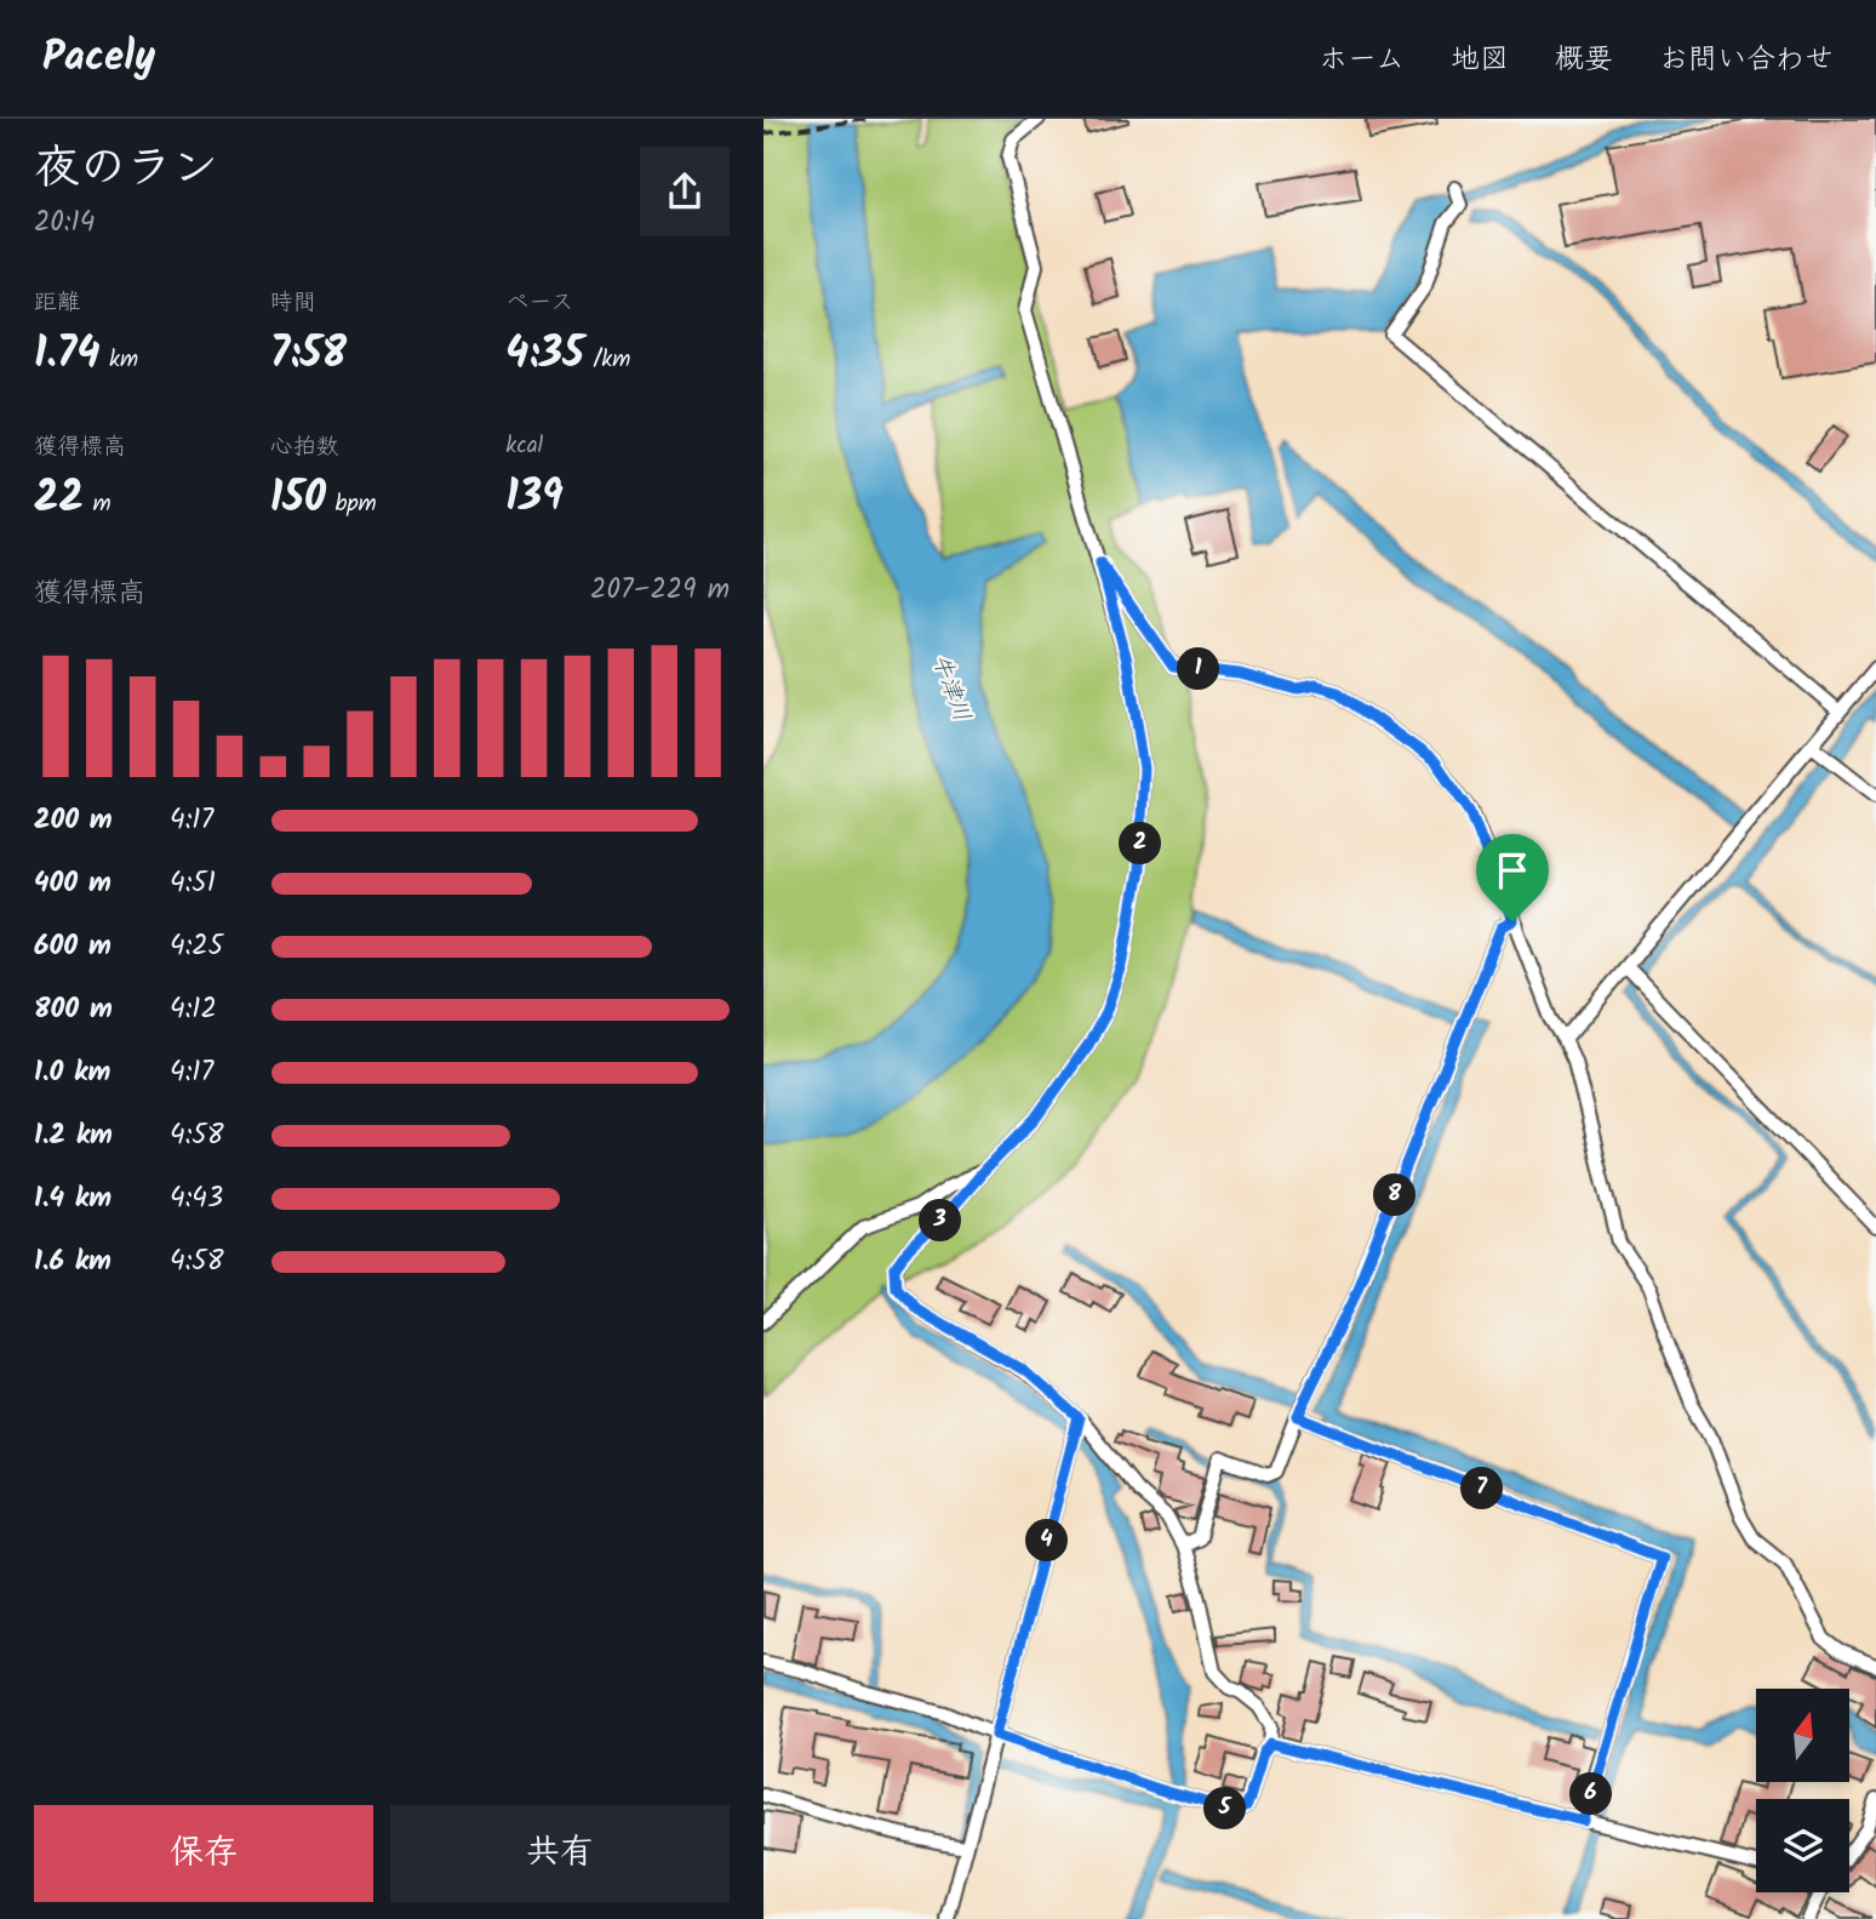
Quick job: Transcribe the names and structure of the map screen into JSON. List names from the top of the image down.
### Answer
{
  "water": ["牛津川"],
  "north": "top",
  "page": {
    "header": "Pacely",
    "nav": [
      "ホーム",
      "地図",
      "概要",
      "お問い合わせ"
    ],
    "heading": ["夜のラン", "20:14"],
    "stats": [
      ["距離", "1.74 km"],
      ["時間", "7:58"],
      ["ペース", "4:35 /km"],
      ["獲得標高", "22 m"],
      ["心拍数", "150 bpm"],
      ["kcal", "139"]
    ],
    "chart": ["獲得標高", "207–229 m"],
    "pins": [
      "1",
      "2",
      "8",
      "3",
      "7",
      "4",
      "6",
      "5"
    ],
    "list": [
      {
        "name": "200 m",
        "note": "4:17"
      },
      {
        "name": "400 m",
        "note": "4:51"
      },
      {
        "name": "600 m",
        "note": "4:25"
      },
      {
        "name": "800 m",
        "note": "4:12"
      },
      {
        "name": "1.0 km",
        "note": "4:17"
      },
      {
        "name": "1.2 km",
        "note": "4:58"
      },
      {
        "name": "1.4 km",
        "note": "4:43"
      },
      {
        "name": "1.6 km",
        "note": "4:58"
      }
    ],
    "buttons": ["保存", "共有"]
  }
}
